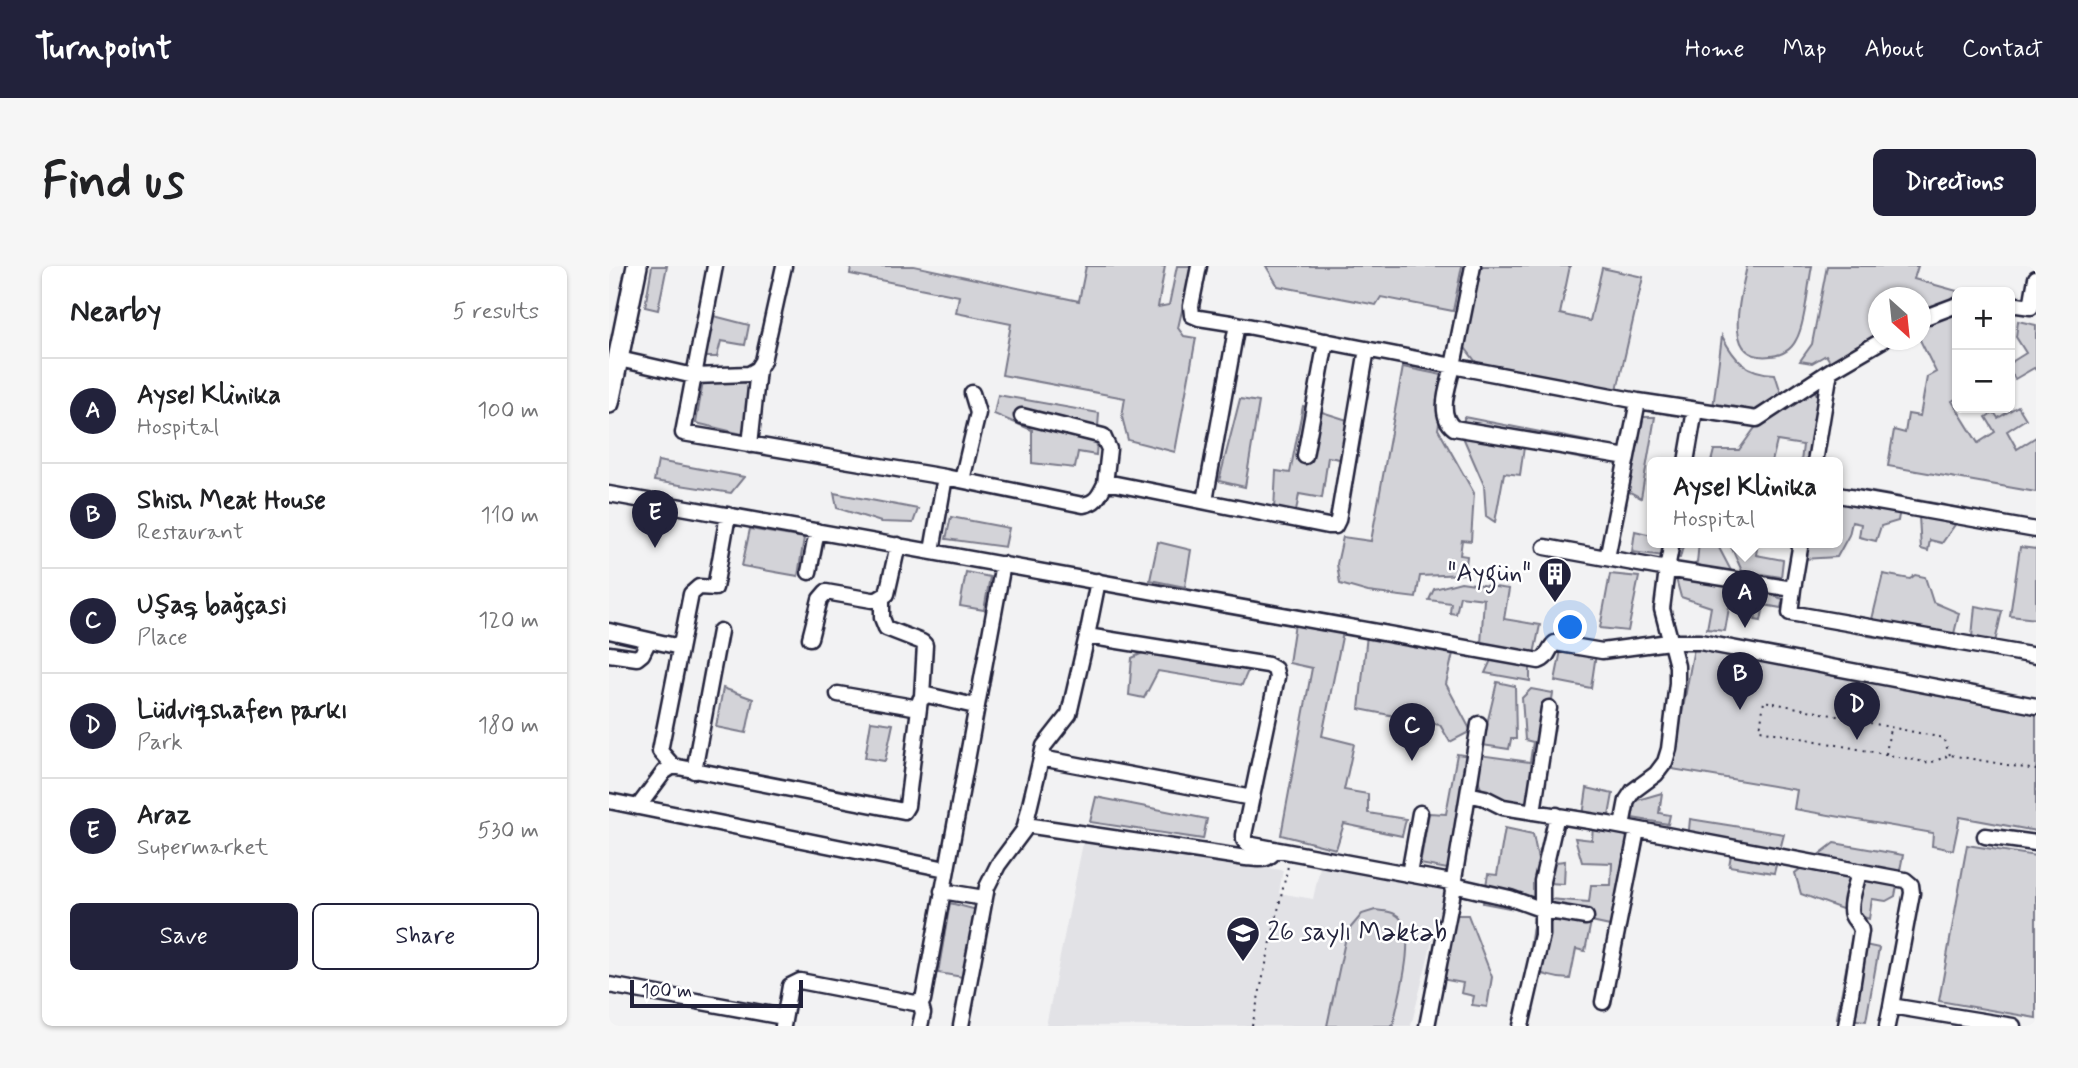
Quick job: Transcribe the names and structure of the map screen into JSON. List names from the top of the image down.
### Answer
{
  "places": {
    "building": ["\"Aygün\""],
    "school or university": ["26 saylı Məktəb"]
  },
  "scale_bar": "100 m",
  "north": "bottom right",
  "page": {
    "header": "Turnpoint",
    "nav": [
      "Home",
      "Map",
      "About",
      "Contact"
    ],
    "buttons": [
      "Directions",
      ["Save", "Share"]
    ],
    "title": "Find us",
    "heading": ["Nearby", "5 results"],
    "map_buttons": ["+", "−"],
    "list": [
      {
        "mark": "A",
        "name": "Aysel Klinika",
        "note": "Hospital",
        "value": "100 m"
      },
      {
        "mark": "B",
        "name": "Shish Meat House",
        "note": "Restaurant",
        "value": "110 m"
      },
      {
        "mark": "C",
        "name": "Uşaq bağçasi",
        "note": "Place",
        "value": "120 m"
      },
      {
        "mark": "D",
        "name": "Lüdviqshafen parkı",
        "note": "Park",
        "value": "180 m"
      },
      {
        "mark": "E",
        "name": "Araz",
        "note": "Supermarket",
        "value": "530 m"
      }
    ],
    "popup": ["Aysel Klinika", "Hospital"],
    "pins": [
      "E",
      "A",
      "B",
      "D",
      "C"
    ],
    "scale": "100 m"
  }
}
